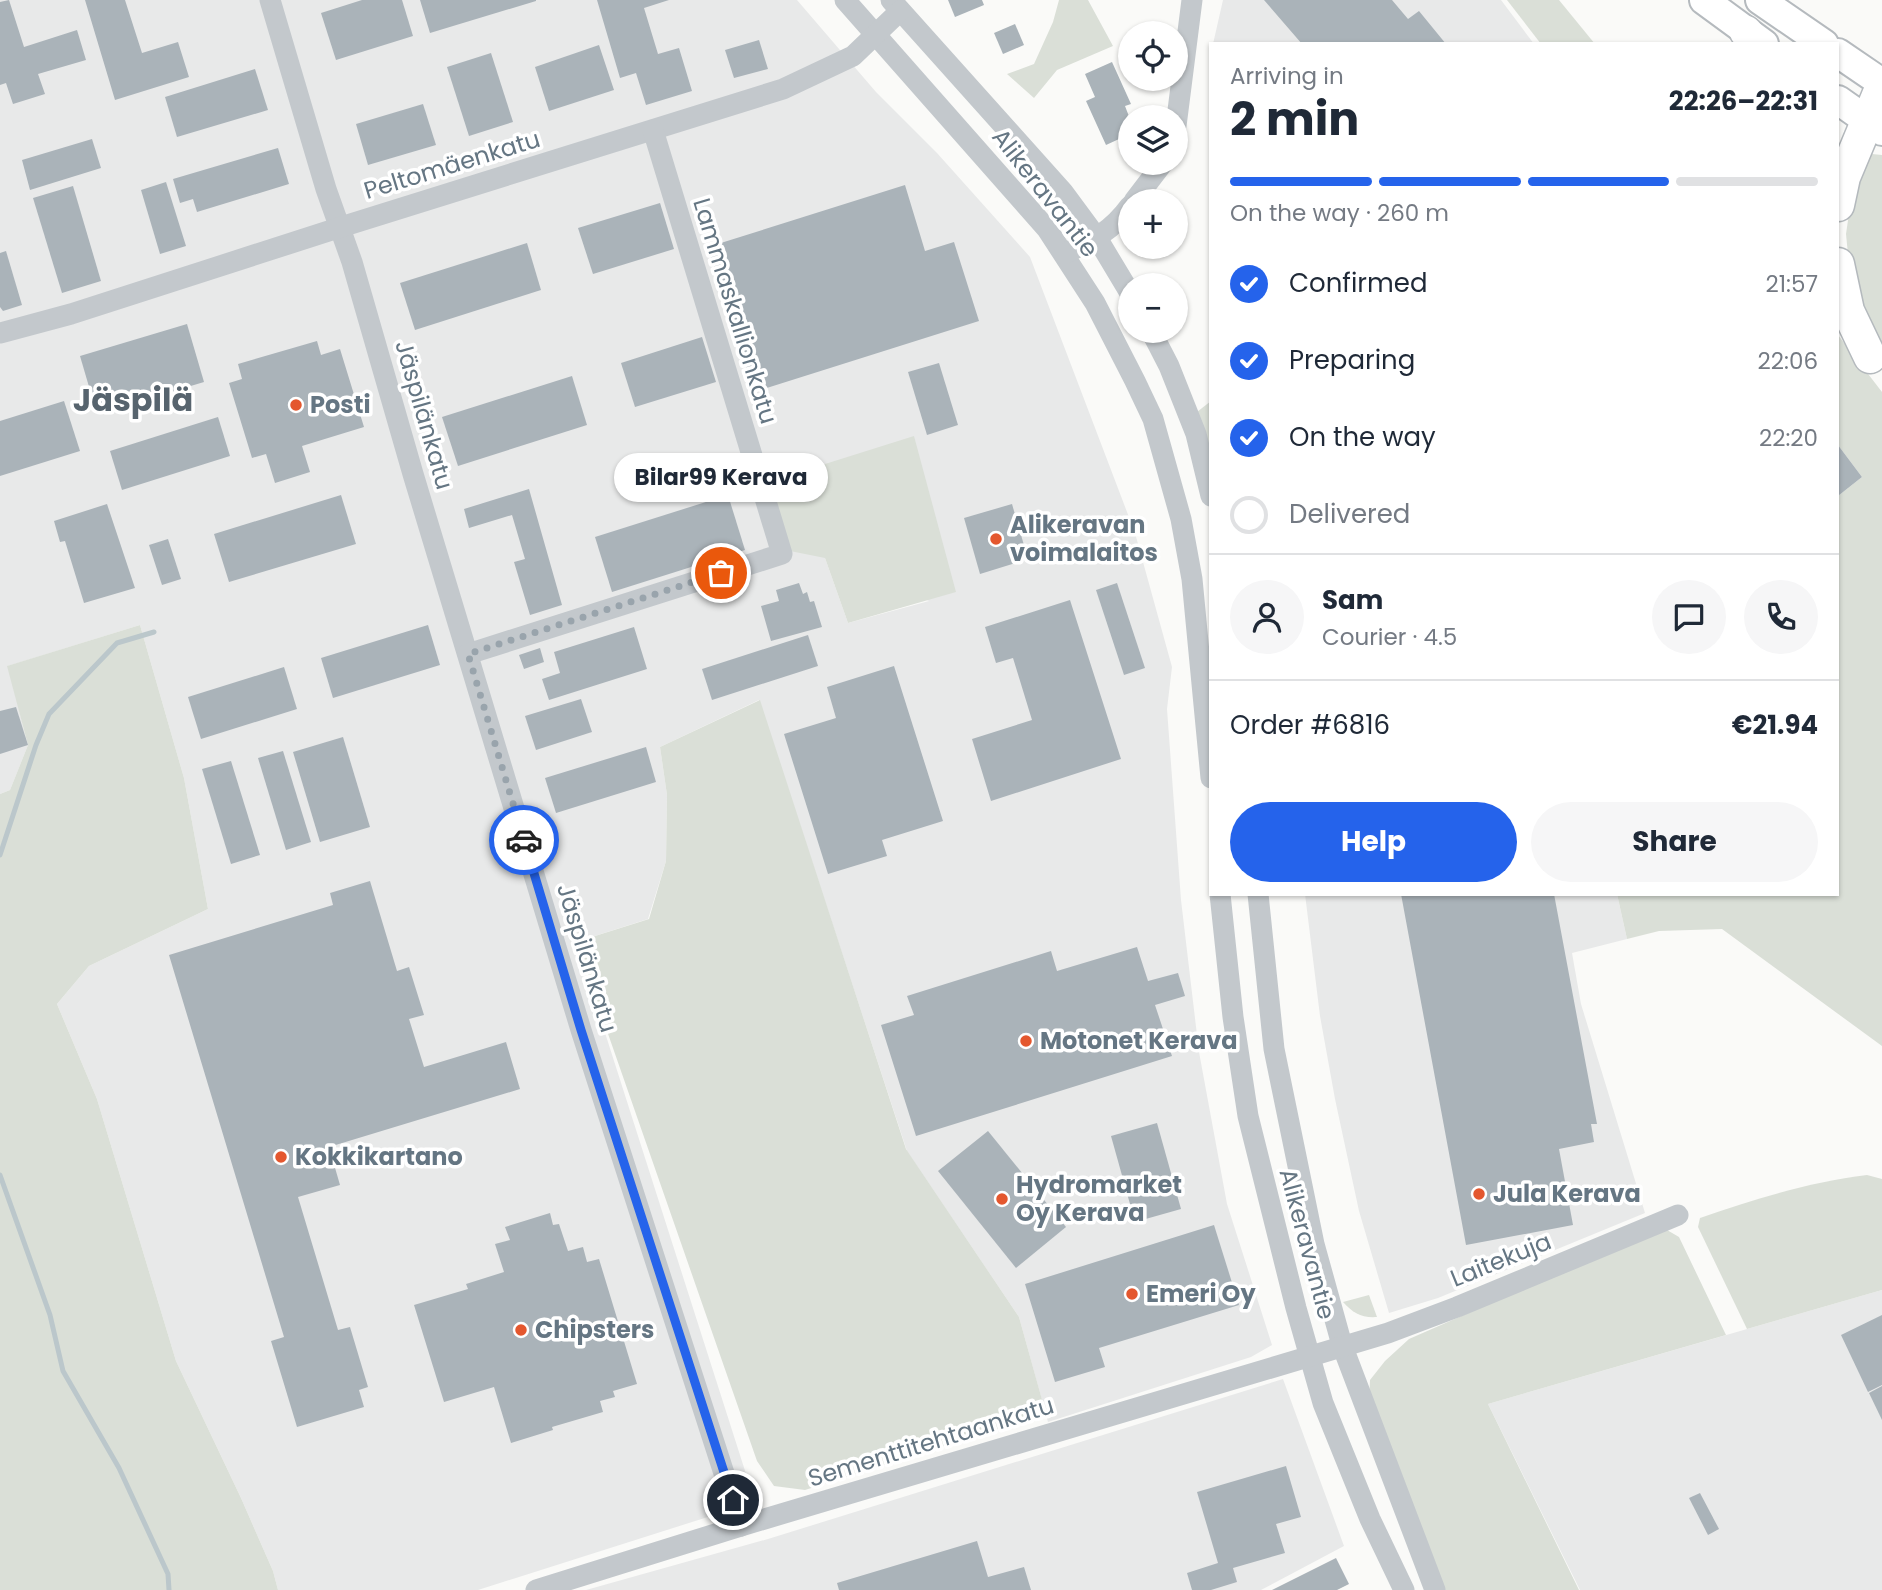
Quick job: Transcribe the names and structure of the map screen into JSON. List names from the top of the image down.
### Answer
{
  "streets": {
    "street": [
      "Peltomäenkatu",
      "Alikeravantie",
      "Lammaskallionkatu",
      "Jäspilänkatu",
      "Laitekuja",
      "Sementtitehtaankatu"
    ]
  },
  "crossings": [
    ["Peltomäenkatu", "Alikeravantie"],
    ["Peltomäenkatu", "Lammaskallionkatu"],
    ["Peltomäenkatu", "Jäspilänkatu"],
    ["Alikeravantie", "Laitekuja"],
    ["Alikeravantie", "Sementtitehtaankatu"],
    ["Lammaskallionkatu", "Jäspilänkatu"],
    ["Jäspilänkatu", "Sementtitehtaankatu"],
    ["Laitekuja", "Sementtitehtaankatu"]
  ],
  "districts": ["Jäspilä"],
  "places": [
    "Posti",
    "Alikeravan voimalaitos",
    "Bilar99 Kerava",
    "Motonet Kerava",
    "Kokkikartano",
    "Jula Kerava",
    "Hydromarket Oy Kerava",
    "Emeri Oy",
    "Chipsters"
  ],
  "page": {
    "map_buttons": ["+", "−"],
    "heading": ["2 min", "Arriving in", "22:26–22:31"],
    "panel": [
      "Sam",
      "Courier · 4.5",
      "Order #6816",
      "€21.94"
    ],
    "bar": "On the way · 260 m",
    "list": [
      ["Confirmed", "21:57"],
      ["Preparing", "22:06"],
      ["On the way", "22:20"],
      "Delivered"
    ],
    "bubble": "Bilar99 Kerava",
    "buttons": ["Help", "Share"]
  }
}
